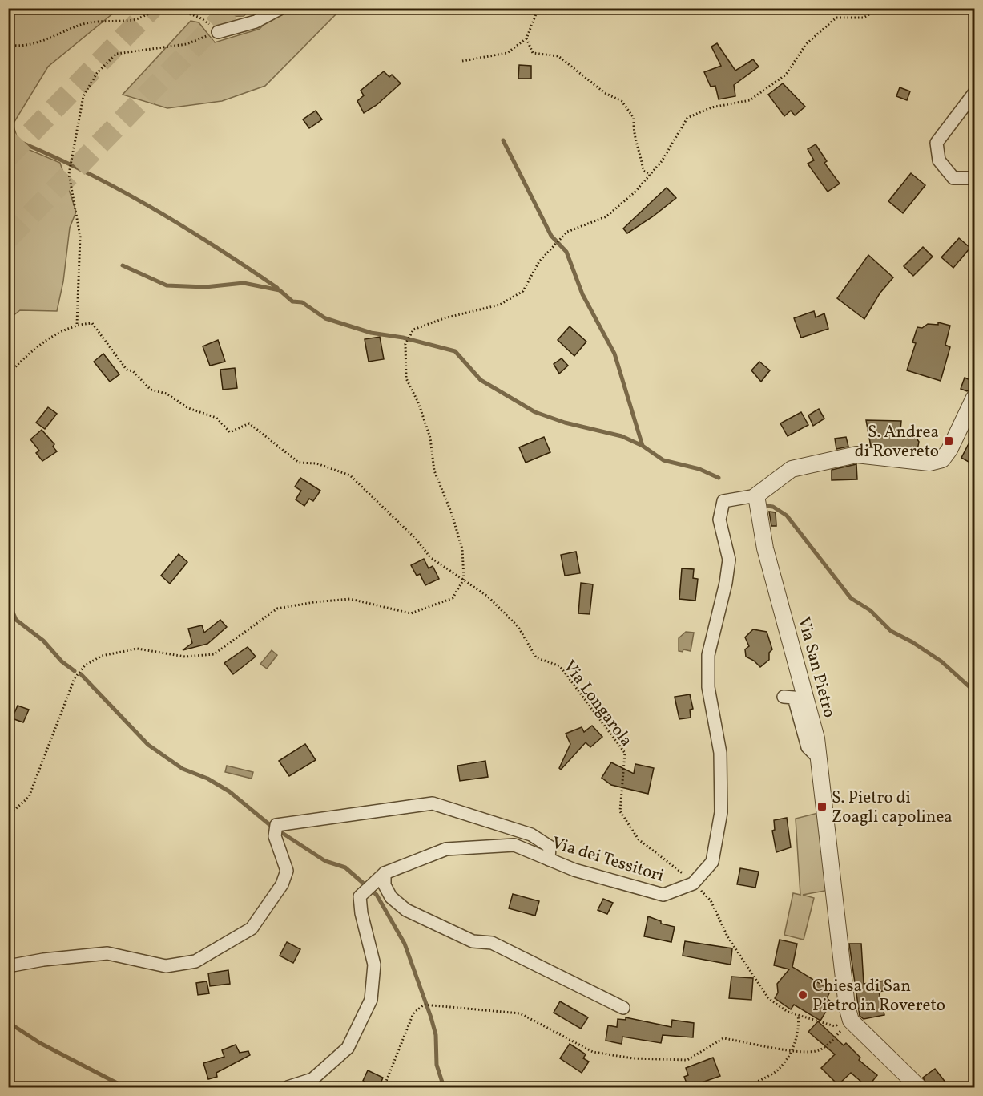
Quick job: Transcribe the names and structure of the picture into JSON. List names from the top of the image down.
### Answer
{
  "streets": {
    "street": ["Via San Pietro", "Via dei Tessitori"],
    "path": ["Via Longarola"]
  },
  "crossings": [
    ["Via San Pietro", "Via Longarola"],
    ["Via San Pietro", "Via dei Tessitori"],
    ["Via Longarola", "Via dei Tessitori"]
  ],
  "places": {
    "transit": ["S. Andrea di Rovereto", "S. Pietro di Zoagli capolinea"],
    "other": ["Chiesa di San Pietro in Rovereto"]
  }
}
